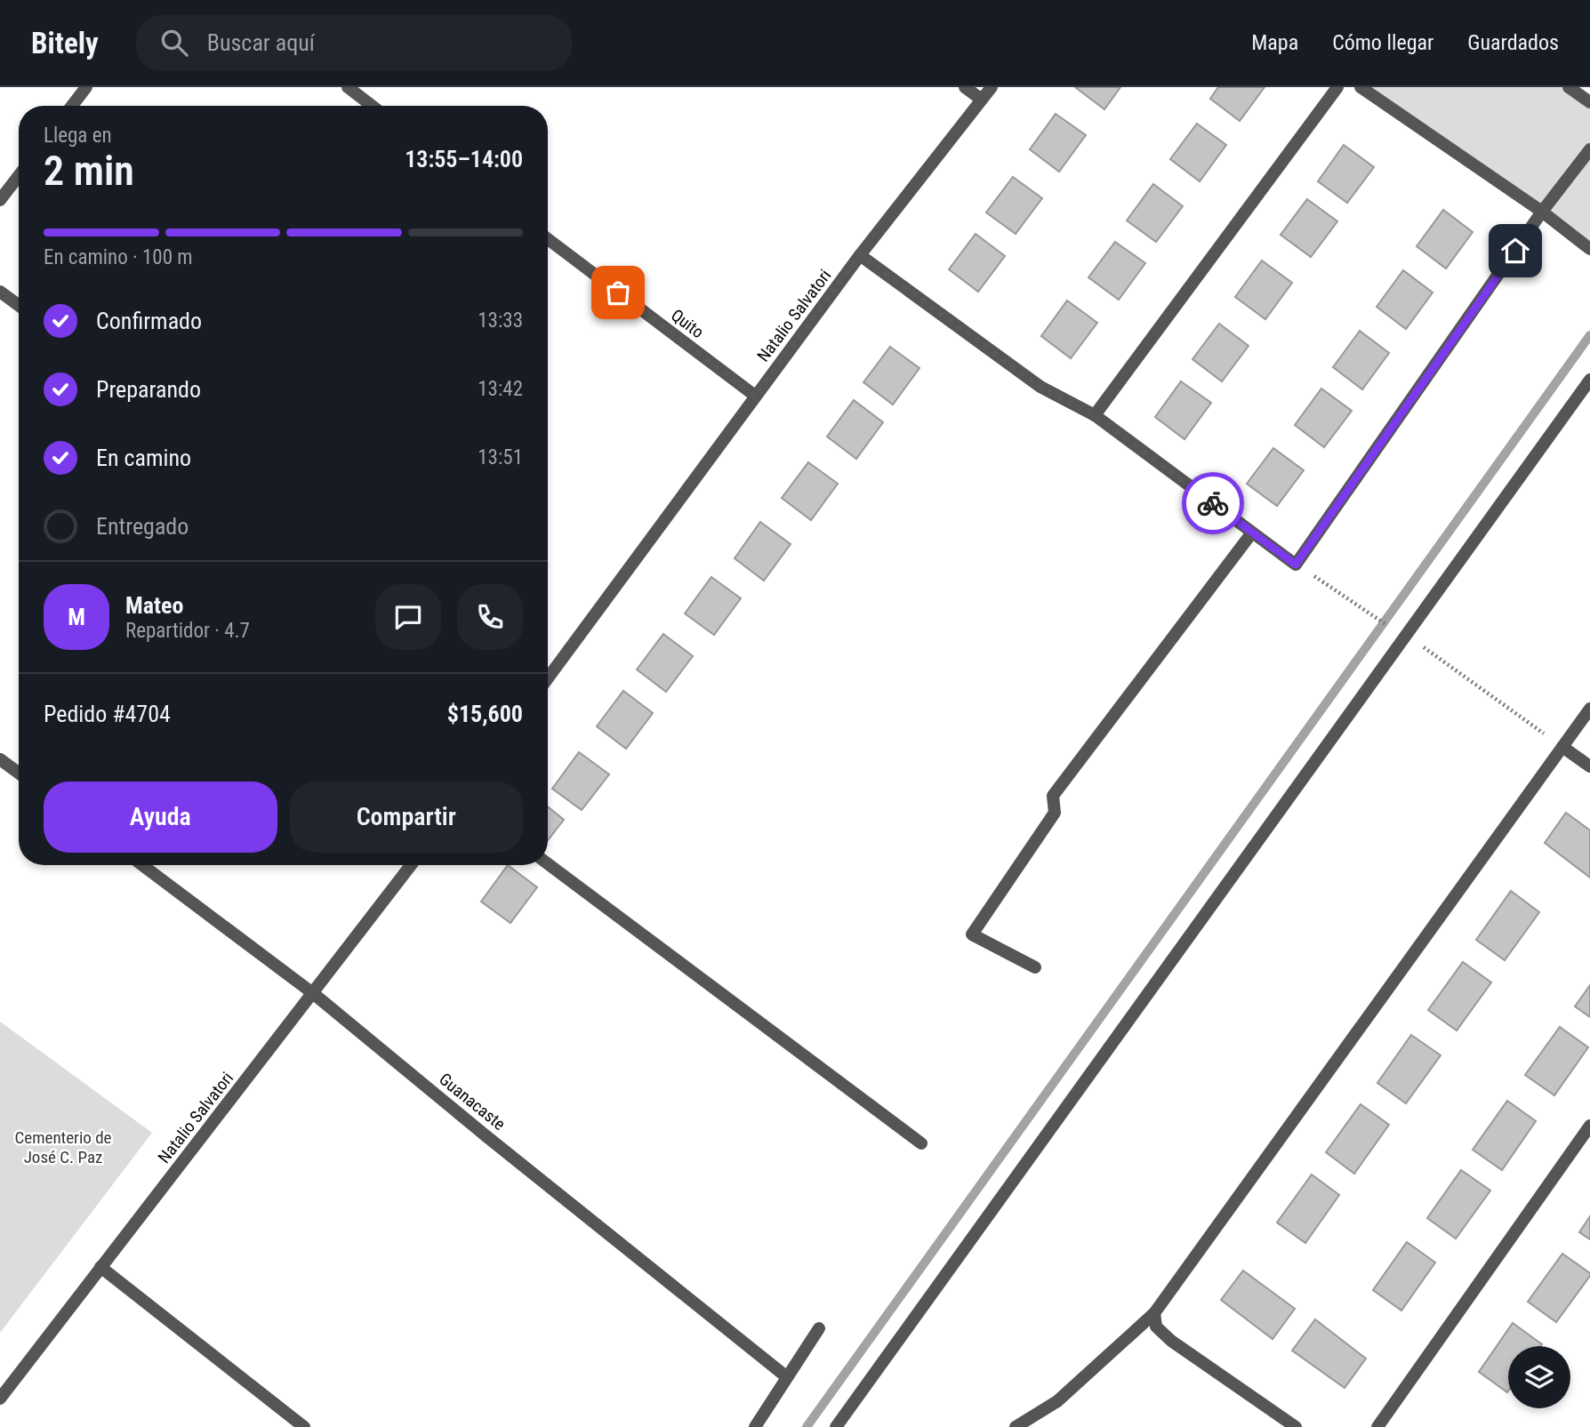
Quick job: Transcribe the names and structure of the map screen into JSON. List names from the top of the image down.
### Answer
{
  "streets": {
    "street": ["Natalio Salvatori", "Quito", "Guanacaste"]
  },
  "crossings": [
    ["Natalio Salvatori", "Quito"],
    ["Natalio Salvatori", "Guanacaste"]
  ],
  "parks": ["Cementerio de José C. Paz"],
  "page": {
    "header": "Bitely",
    "search": "Buscar aquí",
    "nav": ["Mapa", "Cómo llegar", "Guardados"],
    "heading": ["2 min", "Llega en", "13:55–14:00"],
    "panel": [
      "Mateo",
      "Repartidor · 4.7",
      "Pedido #4704",
      "$15,600"
    ],
    "bar": "En camino · 100 m",
    "list": [
      ["Confirmado", "13:33"],
      ["Preparando", "13:42"],
      ["En camino", "13:51"],
      "Entregado"
    ],
    "round": "M",
    "buttons": ["Ayuda", "Compartir"]
  }
}
